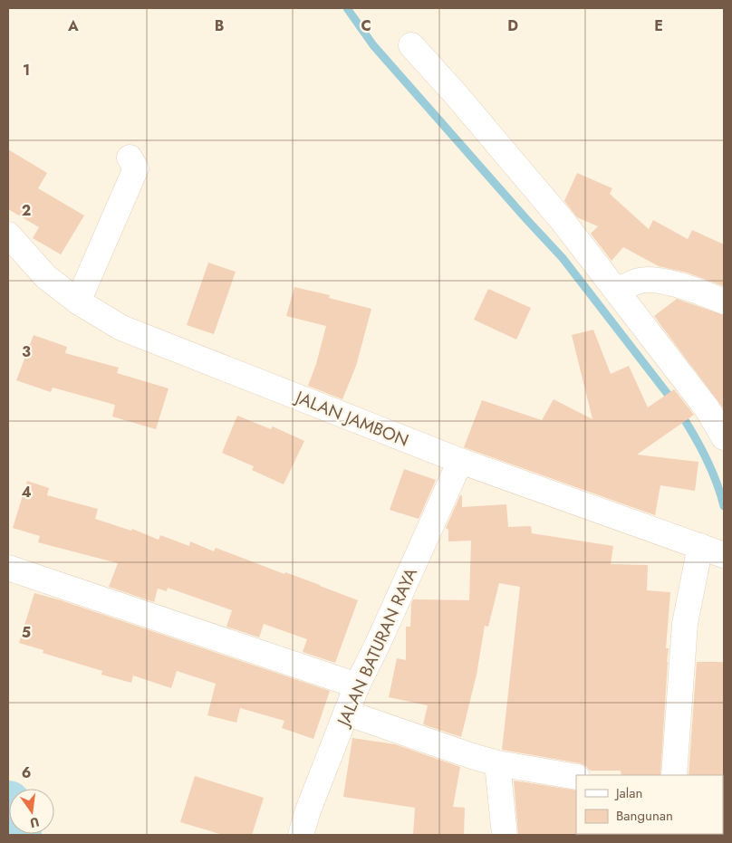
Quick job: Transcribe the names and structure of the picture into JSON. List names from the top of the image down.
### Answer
{
  "streets": {
    "street": ["JALAN JAMBON", "JALAN BATURAN RAYA"]
  },
  "crossings": [
    ["JALAN JAMBON", "JALAN BATURAN RAYA"]
  ],
  "legend": ["Jalan", "Bangunan"],
  "north": "bottom",
  "grid": {
    "columns": [
      "A",
      "B",
      "C",
      "D",
      "E"
    ],
    "rows": [
      "1",
      "2",
      "3",
      "4",
      "5",
      "6"
    ]
  }
}
